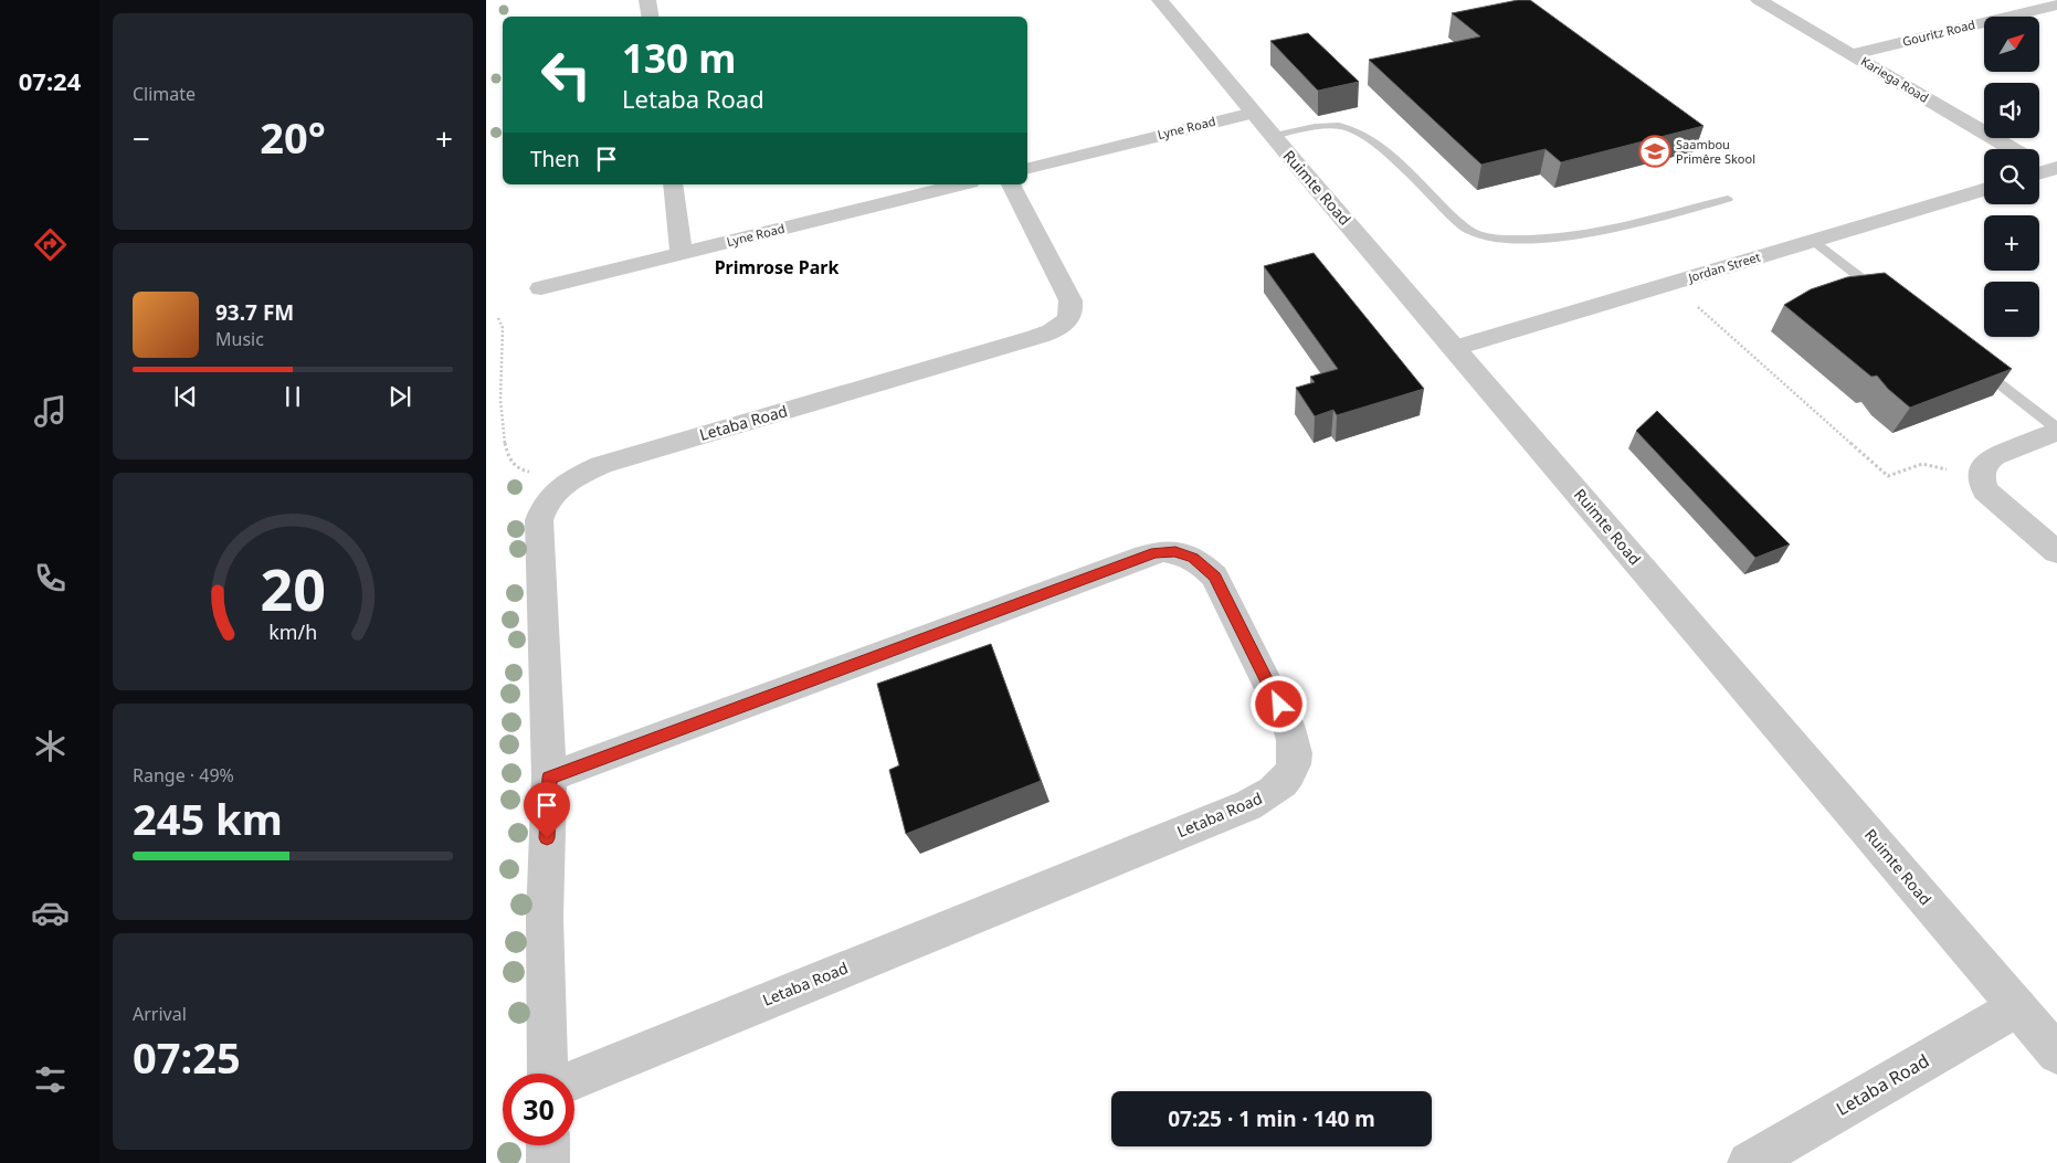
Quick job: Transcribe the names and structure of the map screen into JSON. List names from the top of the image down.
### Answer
{
  "streets": {
    "street": [
      "Gouritz Road",
      "Kariega Road",
      "Lyne Road",
      "Ruimte Road",
      "Jordan Street",
      "Letaba Road"
    ]
  },
  "crossings": [
    ["Gouritz Road", "Kariega Road"],
    ["Lyne Road", "Ruimte Road"],
    ["Ruimte Road", "Jordan Street"],
    ["Ruimte Road", "Letaba Road"]
  ],
  "districts": ["Primrose Park"],
  "places": {
    "school or university": ["Saambou Primêre Skool"]
  },
  "north": "top right",
  "page": {
    "tabs": "07:24",
    "tile": [
      "Climate",
      ["Range · 49%", "245 km"],
      ["Arrival", "07:25"]
    ],
    "map_buttons": ["+", "−"],
    "turn": ["130 m", "Letaba Road"],
    "heat": ["−", "20°", "+"],
    "then": "Then",
    "song": ["93.7 FM", "Music"],
    "limit": "30",
    "trip": "07:25 · 1 min · 140 m",
    "gauge": ["20", "km/h"]
  }
}
